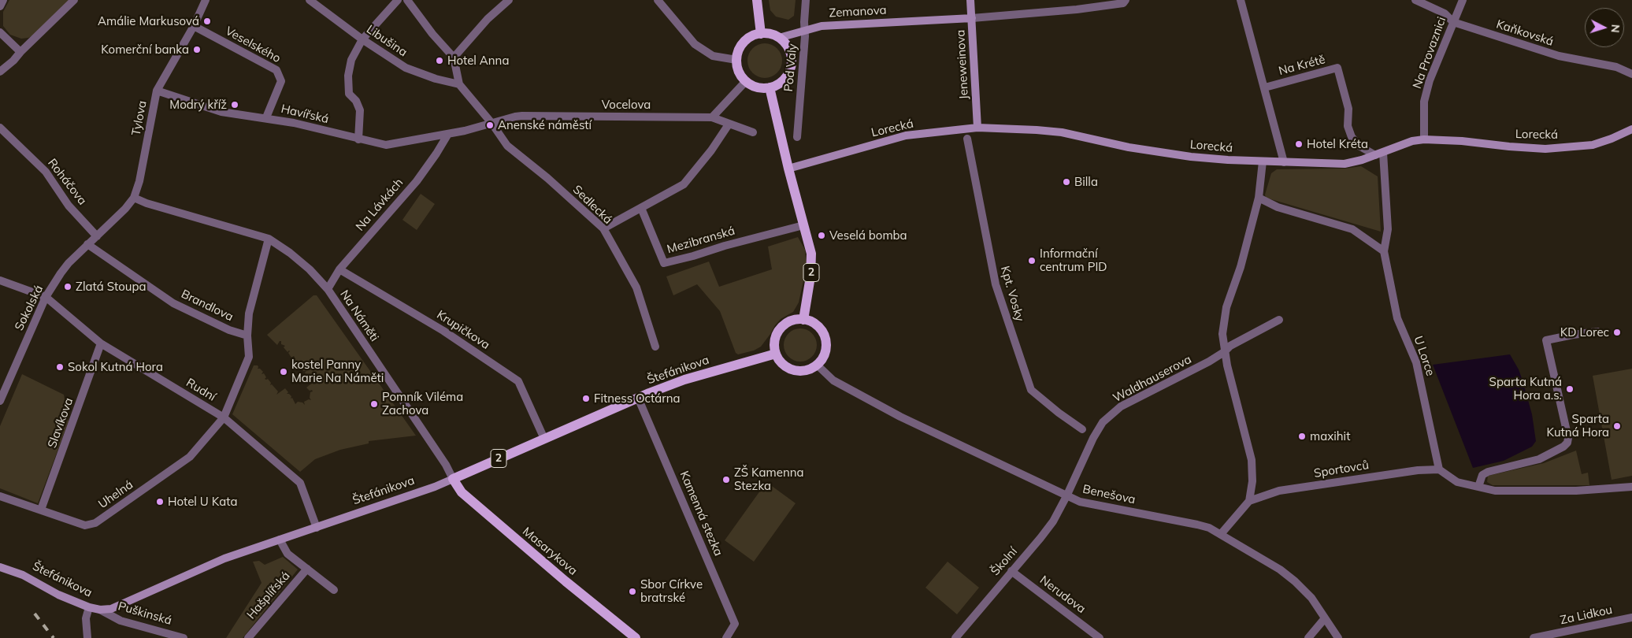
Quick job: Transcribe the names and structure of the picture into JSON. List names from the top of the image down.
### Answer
{
  "streets": {
    "main road": ["2", "Štefánikova", "Masarykova"],
    "street": [
      "Zemanova",
      "Kaňkovská",
      "Libušina",
      "Veselského",
      "Na Provaznici",
      "Jeneweinova",
      "Na Krétě",
      "Pod Valy",
      "Vocelova",
      "Havířská",
      "Tylova",
      "Lorecká",
      "Roháčova",
      "Na Lávkách",
      "Sedlecká",
      "Mezibranská",
      "Kpt. Vosky",
      "Brandlova",
      "Sokolská",
      "Na Náměti",
      "Krupičkova",
      "U Lorce",
      "Waldhauserova",
      "Rudní",
      "Slavíkova",
      "Sportovců",
      "Uhelná",
      "Benešova",
      "Kamenná stezka",
      "Školní",
      "Nerudova",
      "Hašplířská",
      "Puškinská",
      "Za Lidkou"
    ]
  },
  "crossings": [
    ["Zemanova", "Jeneweinova"],
    ["Zemanova", "Pod Valy"],
    ["Zemanova", "2"],
    ["Kaňkovská", "Na Provaznici"],
    ["Veselského", "Havířská"],
    ["Veselského", "Tylova"],
    ["Na Provaznici", "Lorecká"],
    ["Jeneweinova", "Lorecká"],
    ["Na Krétě", "Lorecká"],
    ["Na Krétě", "U Lorce"],
    ["Vocelova", "Sedlecká"],
    ["Havířská", "Tylova"],
    ["Havířská", "Na Lávkách"],
    ["Tylova", "Roháčova"],
    ["Tylova", "Sokolská"],
    ["Tylova", "Na Náměti"],
    ["Lorecká", "2"],
    ["Lorecká", "U Lorce"],
    ["Roháčova", "Sokolská"],
    ["Na Lávkách", "Na Náměti"],
    ["Na Lávkách", "Krupičkova"],
    ["Mezibranská", "2"],
    ["2", "Štefánikova"],
    ["2", "Benešova"],
    ["Brandlova", "Sokolská"],
    ["Sokolská", "Rudní"],
    ["Na Náměti", "Štefánikova"],
    ["Na Náměti", "Masarykova"],
    ["Krupičkova", "Štefánikova"],
    ["U Lorce", "Sportovců"],
    ["Štefánikova", "Rudní"],
    ["Štefánikova", "Benešova"],
    ["Štefánikova", "Kamenná stezka"],
    ["Štefánikova", "Masarykova"],
    ["Štefánikova", "Hašplířská"],
    ["Štefánikova", "Puškinská"],
    ["Waldhauserova", "Benešova"],
    ["Waldhauserova", "Školní"],
    ["Rudní", "Slavíkova"],
    ["Rudní", "Uhelná"],
    ["Slavíkova", "Uhelná"],
    ["Benešova", "Školní"],
    ["Školní", "Nerudova"]
  ],
  "places": [
    "Amálie Markusová",
    "Komerční banka",
    "Hotel Anna",
    "Modrý kříž",
    "Anenské náměstí",
    "Hotel Kréta",
    "Billa",
    "Veselá bomba",
    "Informační centrum PID",
    "Zlatá Stoupa",
    "KD Lorec",
    "Sokol Kutná Hora",
    "kostel Panny Marie Na Náměti",
    "Sparta Kutná Hora a.s.",
    "Fitness Octárna",
    "Pomník Viléma Zachova",
    "Sparta Kutná Hora",
    "maxihit",
    "ZŠ Kamenna Stezka",
    "Hotel U Kata",
    "Sbor Církve bratrské"
  ],
  "north": "right"
}
